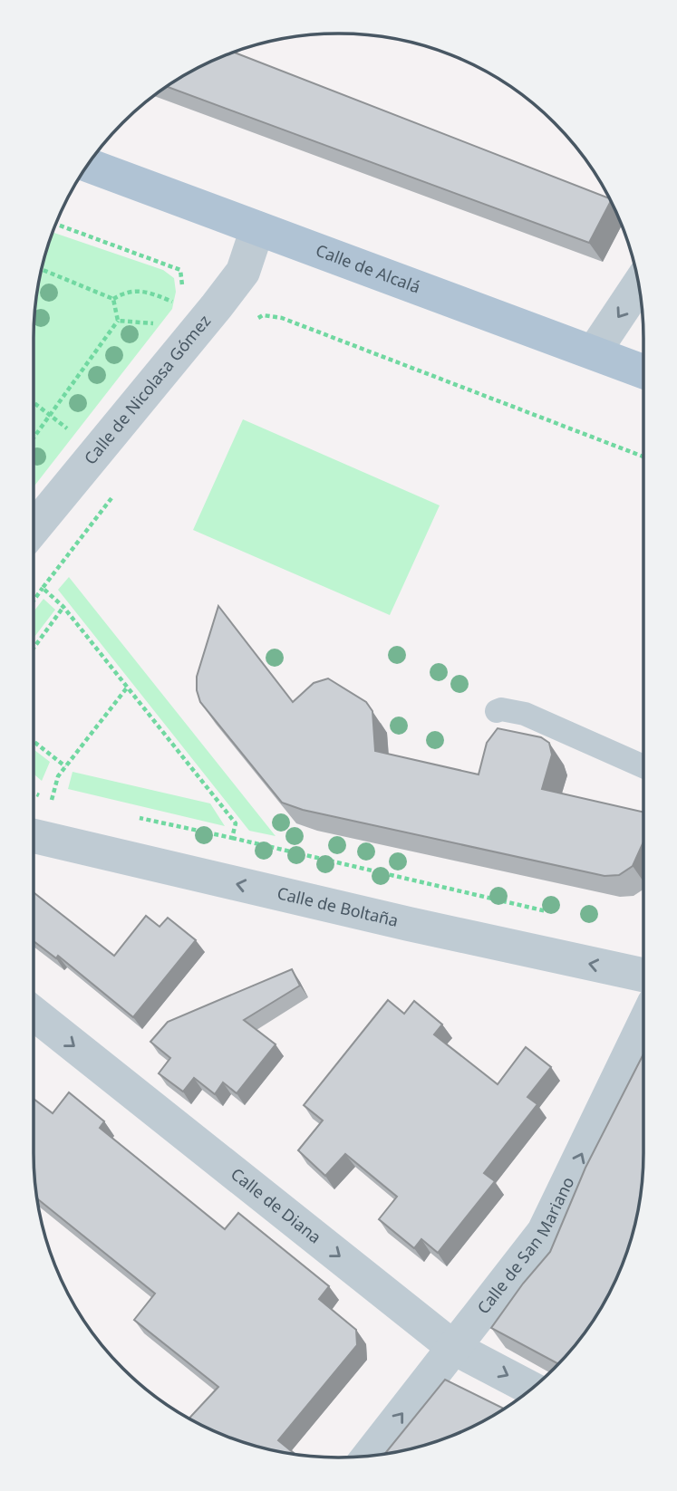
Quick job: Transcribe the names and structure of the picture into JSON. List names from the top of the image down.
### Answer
{
  "streets": {
    "main road": ["Calle de Alcalá"],
    "street": [
      "Calle de Nicolasa Gómez",
      "Calle de Boltaña",
      "Calle de Diana",
      "Calle de San Mariano"
    ]
  },
  "crossings": [
    ["Calle de Alcalá", "Calle de Nicolasa Gómez"],
    ["Calle de Diana", "Calle de San Mariano"]
  ],
  "one_way": ["Calle de Boltaña", "Calle de Diana", "Calle de San Mariano"]
}
